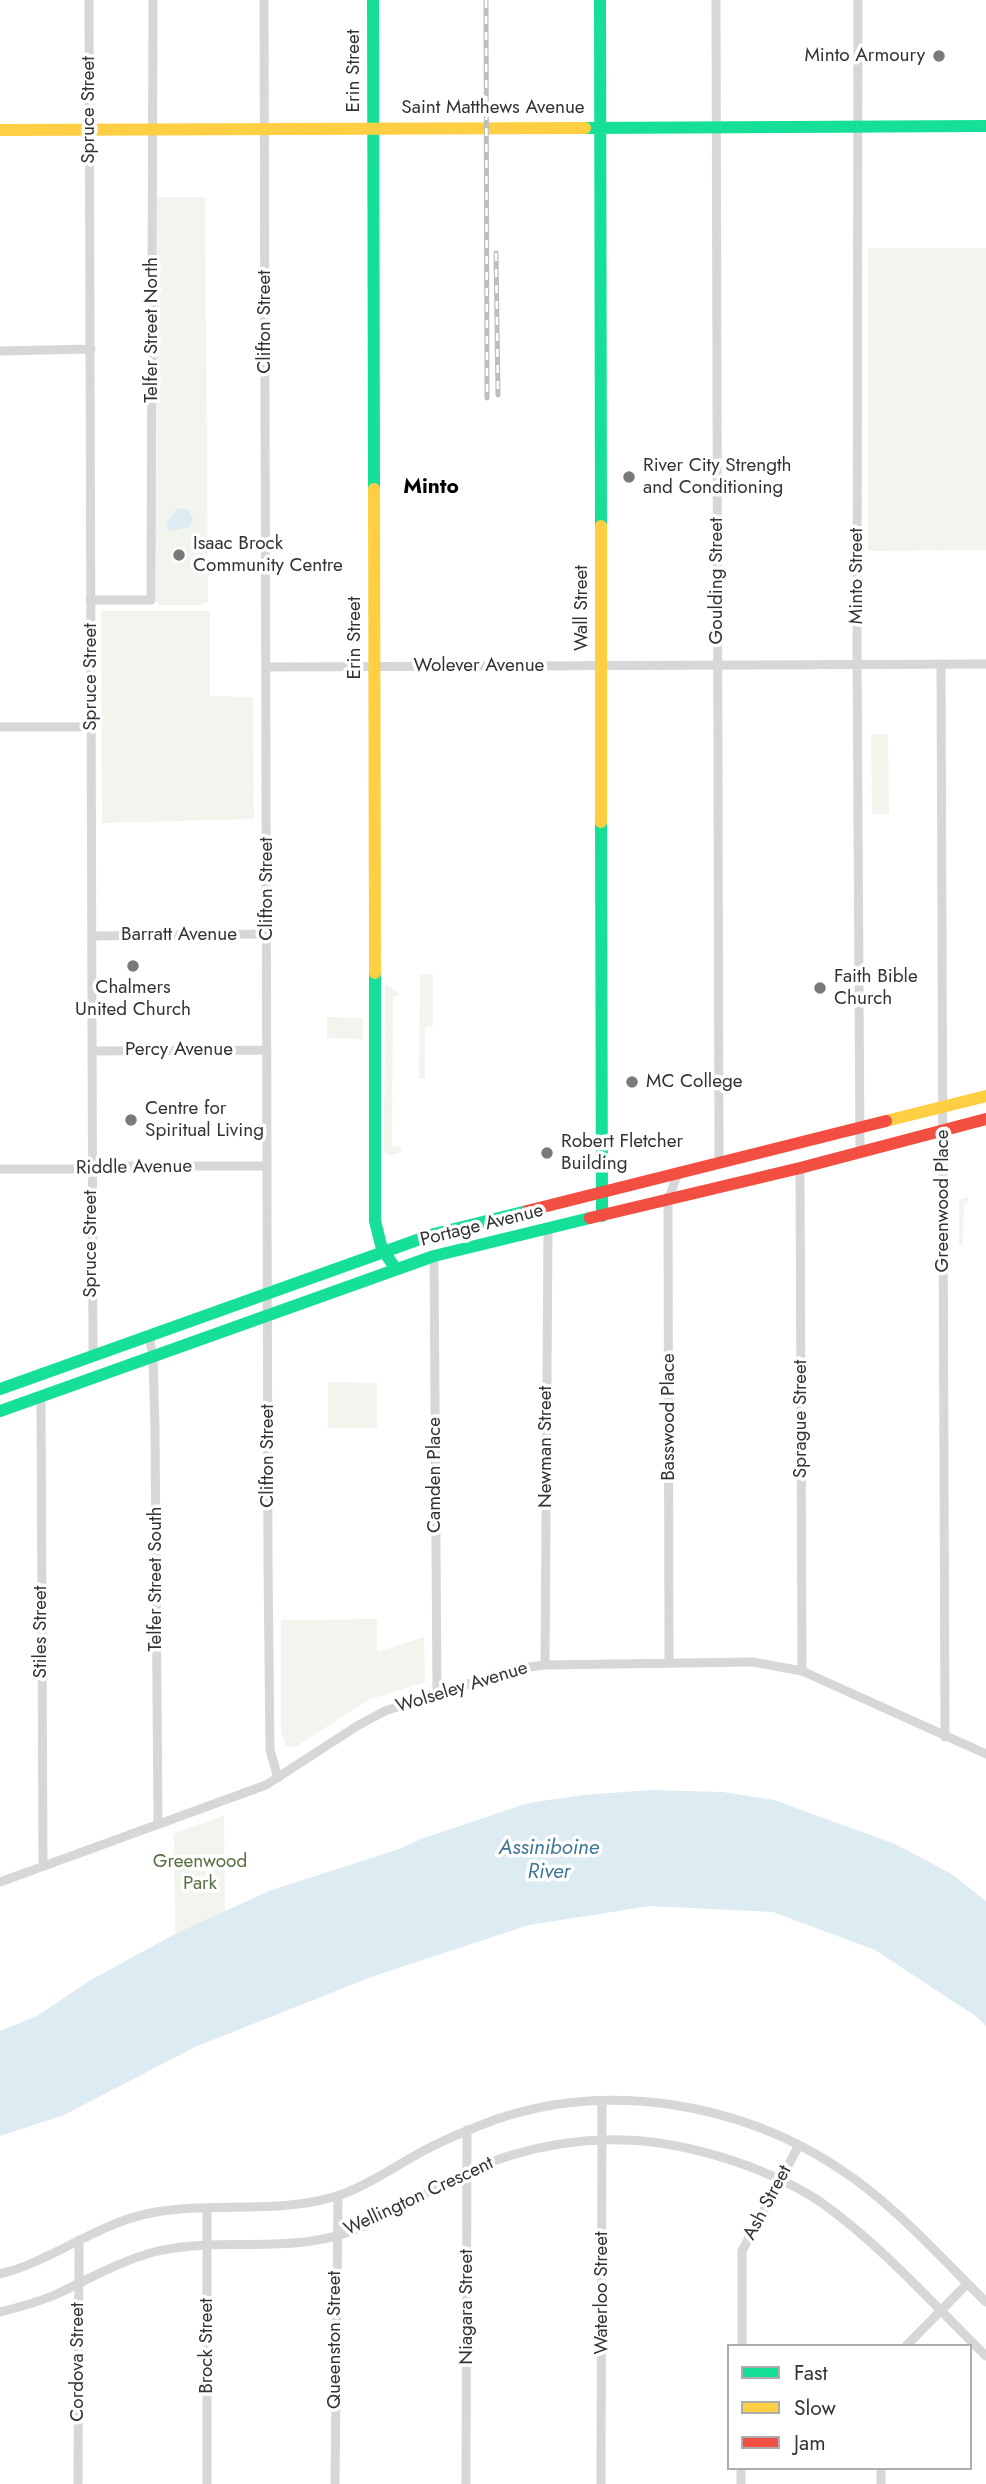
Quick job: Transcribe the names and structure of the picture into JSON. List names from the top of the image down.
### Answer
{
  "streets": {
    "main road": [
      "Erin Street",
      "Saint Matthews Avenue",
      "Wall Street",
      "Portage Avenue"
    ],
    "street": [
      "Spruce Street",
      "Clifton Street",
      "Telfer Street North",
      "Minto Street",
      "Goulding Street",
      "Wolever Avenue",
      "Barratt Avenue",
      "Percy Avenue",
      "Riddle Avenue",
      "Greenwood Place",
      "Basswood Place",
      "Sprague Street",
      "Newman Street",
      "Camden Place",
      "Telfer Street South",
      "Stiles Street",
      "Wolseley Avenue",
      "Wellington Crescent",
      "Ash Street",
      "Waterloo Street",
      "Niagara Street",
      "Queenston Street",
      "Brock Street",
      "Cordova Street"
    ]
  },
  "crossings": [
    ["Erin Street", "Saint Matthews Avenue"],
    ["Erin Street", "Wolever Avenue"],
    ["Erin Street", "Portage Avenue"],
    ["Saint Matthews Avenue", "Spruce Street"],
    ["Saint Matthews Avenue", "Clifton Street"],
    ["Saint Matthews Avenue", "Telfer Street North"],
    ["Saint Matthews Avenue", "Minto Street"],
    ["Saint Matthews Avenue", "Goulding Street"],
    ["Saint Matthews Avenue", "Wall Street"],
    ["Spruce Street", "Telfer Street North"],
    ["Spruce Street", "Barratt Avenue"],
    ["Spruce Street", "Percy Avenue"],
    ["Spruce Street", "Riddle Avenue"],
    ["Spruce Street", "Portage Avenue"],
    ["Clifton Street", "Wolever Avenue"],
    ["Clifton Street", "Barratt Avenue"],
    ["Clifton Street", "Percy Avenue"],
    ["Clifton Street", "Riddle Avenue"],
    ["Clifton Street", "Portage Avenue"],
    ["Clifton Street", "Wolseley Avenue"],
    ["Minto Street", "Wolever Avenue"],
    ["Minto Street", "Portage Avenue"],
    ["Goulding Street", "Wolever Avenue"],
    ["Goulding Street", "Portage Avenue"],
    ["Wall Street", "Wolever Avenue"],
    ["Wall Street", "Portage Avenue"],
    ["Wolever Avenue", "Greenwood Place"],
    ["Greenwood Place", "Portage Avenue"],
    ["Greenwood Place", "Wolseley Avenue"],
    ["Portage Avenue", "Basswood Place"],
    ["Portage Avenue", "Sprague Street"],
    ["Portage Avenue", "Newman Street"],
    ["Portage Avenue", "Camden Place"],
    ["Portage Avenue", "Telfer Street South"],
    ["Portage Avenue", "Stiles Street"],
    ["Basswood Place", "Wolseley Avenue"],
    ["Sprague Street", "Wolseley Avenue"],
    ["Newman Street", "Wolseley Avenue"],
    ["Camden Place", "Wolseley Avenue"],
    ["Telfer Street South", "Wolseley Avenue"],
    ["Stiles Street", "Wolseley Avenue"],
    ["Wellington Crescent", "Ash Street"],
    ["Wellington Crescent", "Waterloo Street"],
    ["Wellington Crescent", "Niagara Street"],
    ["Wellington Crescent", "Queenston Street"],
    ["Wellington Crescent", "Brock Street"],
    ["Wellington Crescent", "Cordova Street"]
  ],
  "districts": ["Minto"],
  "water": ["Assiniboine River"],
  "parks": ["Greenwood Park"],
  "places": [
    "Minto Armoury",
    "River City Strength and Conditioning",
    "Isaac Brock Community Centre",
    "Chalmers United Church",
    "Faith Bible Church",
    "MC College",
    "Centre for Spiritual Living",
    "Robert Fletcher Building"
  ],
  "legend": ["Fast", "Slow", "Jam"]
}
